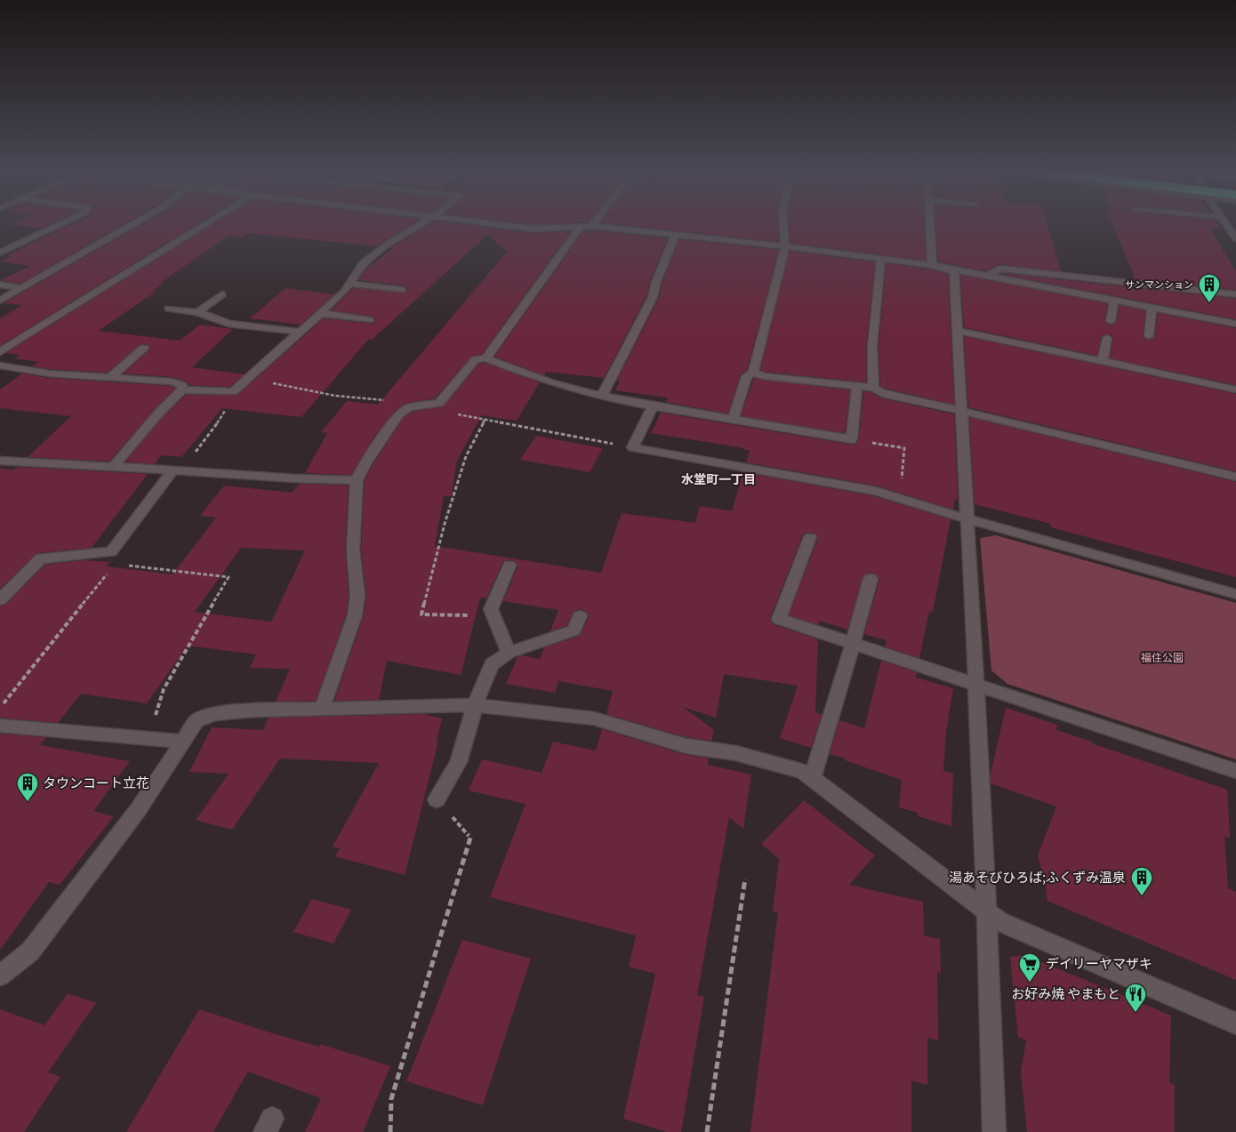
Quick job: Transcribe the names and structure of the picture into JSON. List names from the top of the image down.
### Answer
{
  "districts": ["水堂町一丁目"],
  "parks": ["福住公園"],
  "places": {
    "building": ["サンマンション", "タウンコート立花", "湯あそびひろば;ふくずみ温泉"],
    "supermarket": ["デイリーヤマザキ"],
    "restaurant": ["お好み焼 やまもと"]
  }
}
